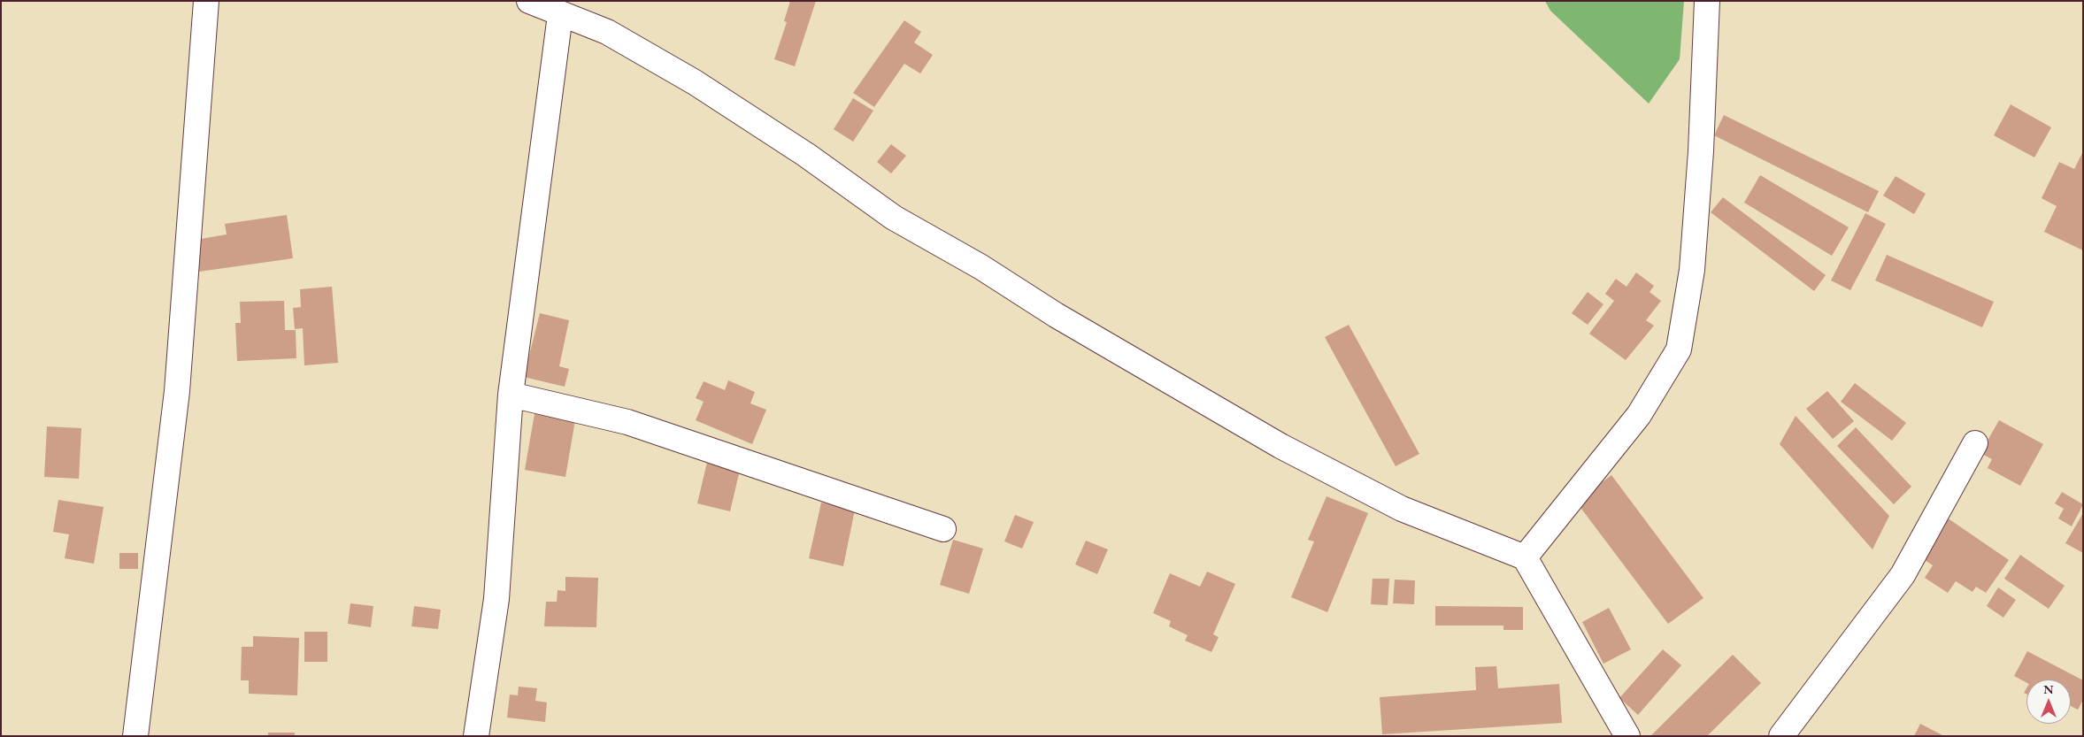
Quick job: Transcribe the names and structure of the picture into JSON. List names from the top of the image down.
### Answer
{
  "north": "top"
}
